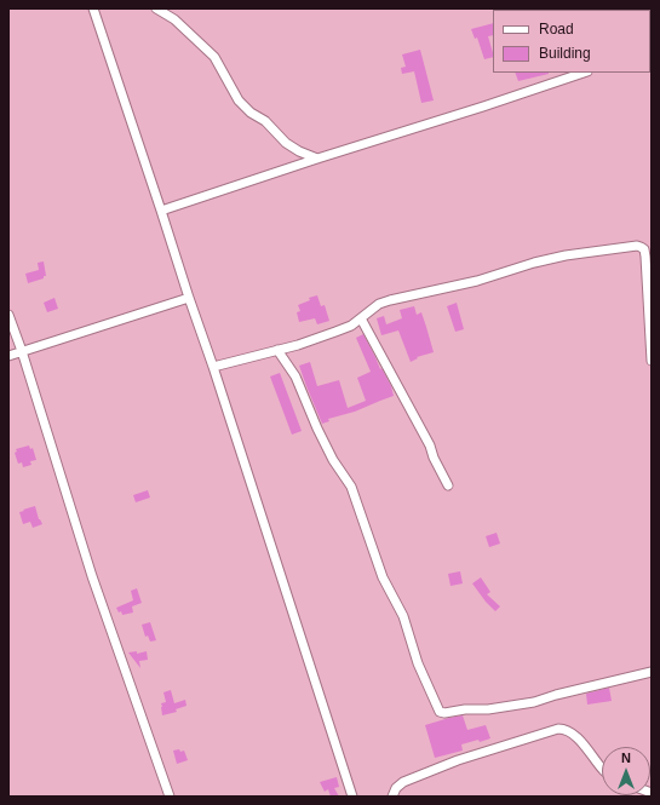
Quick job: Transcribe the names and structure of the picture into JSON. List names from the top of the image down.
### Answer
{
  "legend": ["Road", "Building"],
  "north": "top"
}
